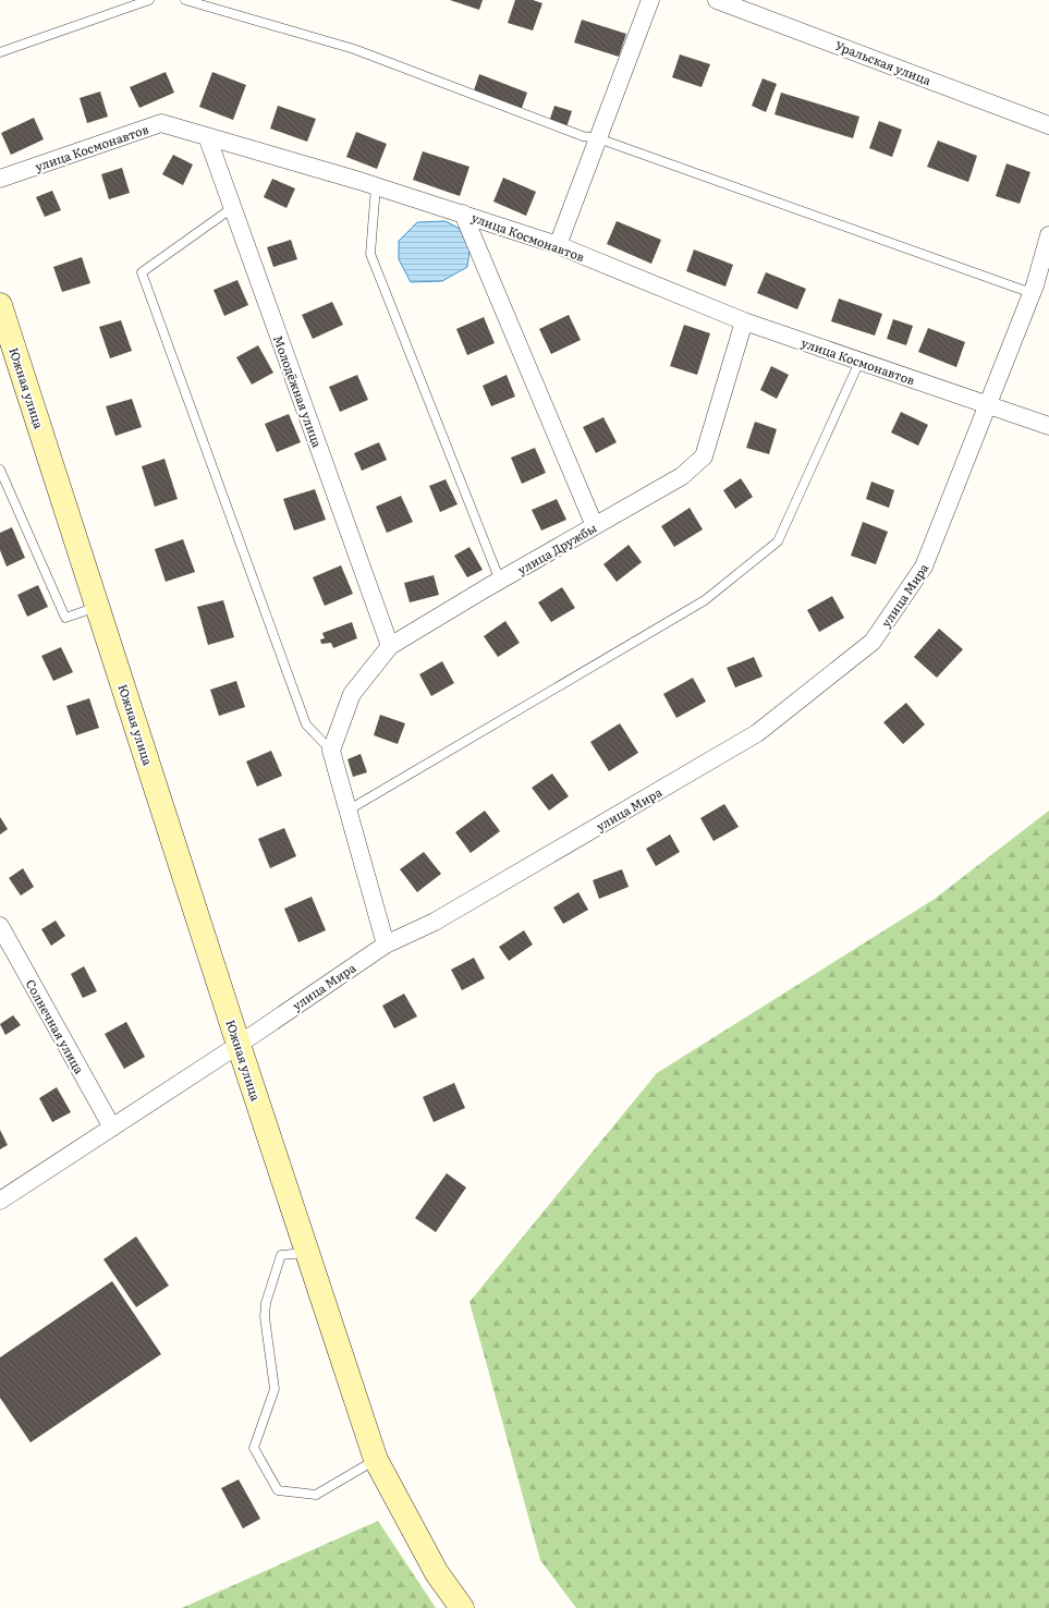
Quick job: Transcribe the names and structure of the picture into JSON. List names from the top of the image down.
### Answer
{
  "streets": {
    "main road": ["Южная улица"],
    "street": [
      "Уральская улица",
      "улица Космонавтов",
      "Молодёжная улица",
      "улица Дружбы",
      "улица Мира",
      "Солнечная улица"
    ]
  },
  "crossings": [
    ["улица Космонавтов", "Молодёжная улица"],
    ["улица Космонавтов", "улица Дружбы"],
    ["улица Космонавтов", "улица Мира"],
    ["Южная улица", "улица Мира"],
    ["Молодёжная улица", "улица Дружбы"],
    ["улица Мира", "Солнечная улица"]
  ]
}
